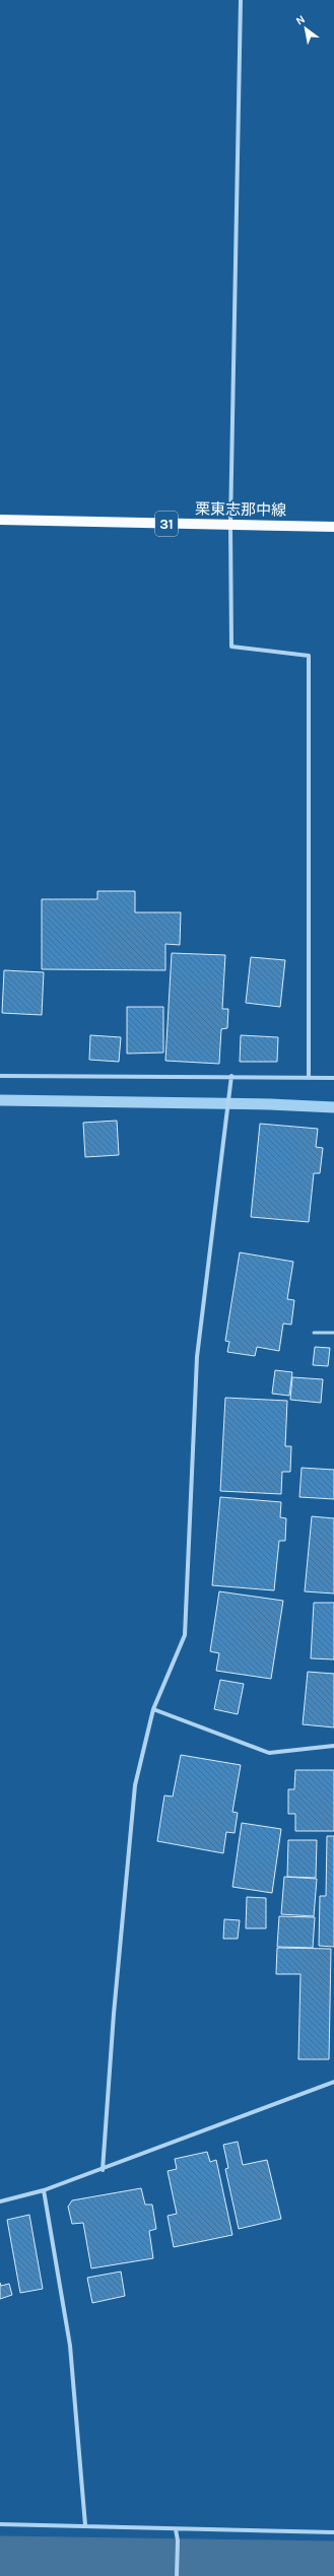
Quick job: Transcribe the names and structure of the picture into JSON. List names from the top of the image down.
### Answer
{
  "streets": {
    "main road": ["栗東志那中線", "31"]
  },
  "north": "top left"
}
